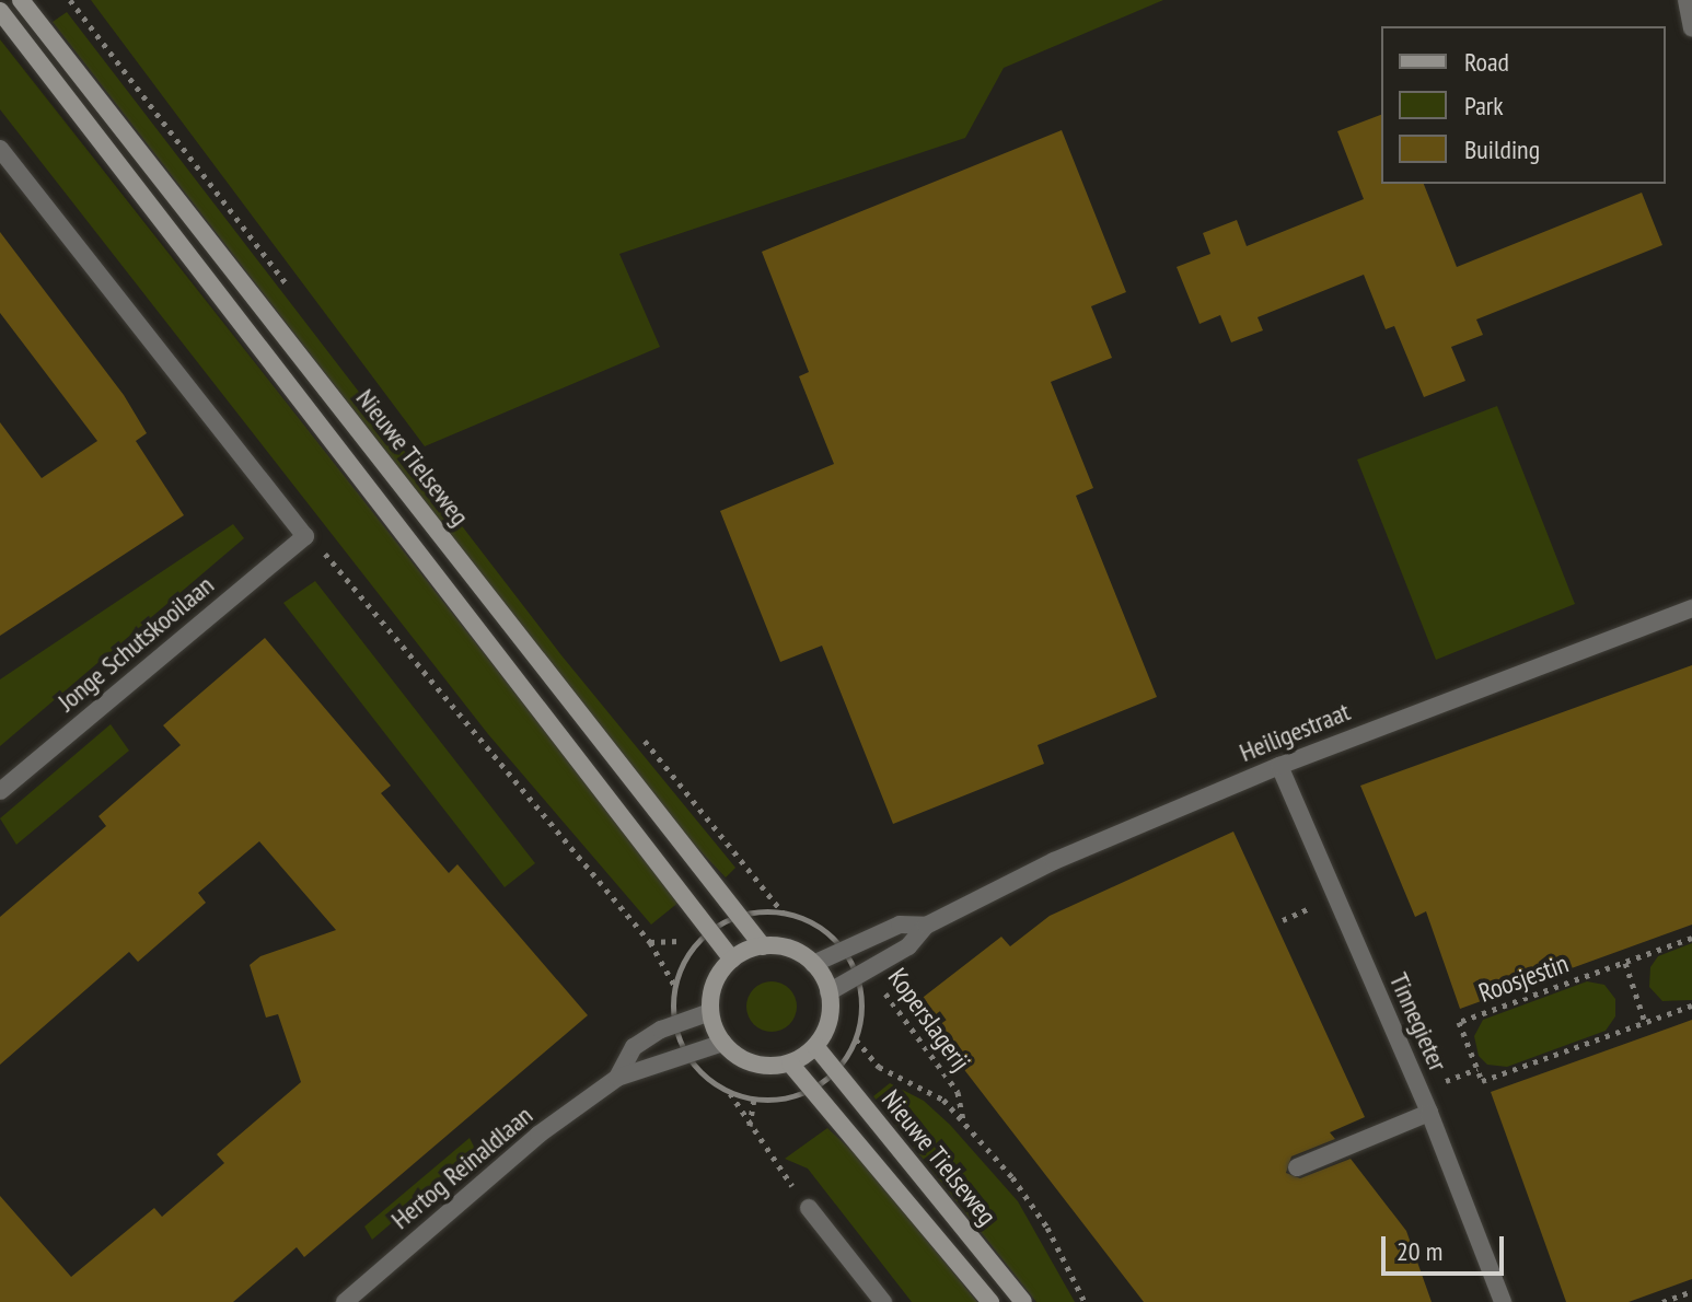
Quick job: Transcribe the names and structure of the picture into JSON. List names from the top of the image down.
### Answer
{
  "streets": {
    "main road": ["Nieuwe Tielseweg"],
    "street": [
      "Jonge Schutskooilaan",
      "Heiligestraat",
      "Tinnegieter",
      "Hertog Reinaldlaan"
    ],
    "path": ["Roosjestin", "Koperslagerij"]
  },
  "crossings": [
    ["Nieuwe Tielseweg", "Heiligestraat"],
    ["Nieuwe Tielseweg", "Koperslagerij"],
    ["Nieuwe Tielseweg", "Hertog Reinaldlaan"],
    ["Heiligestraat", "Koperslagerij"],
    ["Heiligestraat", "Tinnegieter"],
    ["Heiligestraat", "Hertog Reinaldlaan"]
  ],
  "legend": ["Road", "Park", "Building"],
  "scale_bar": "20 m"
}
